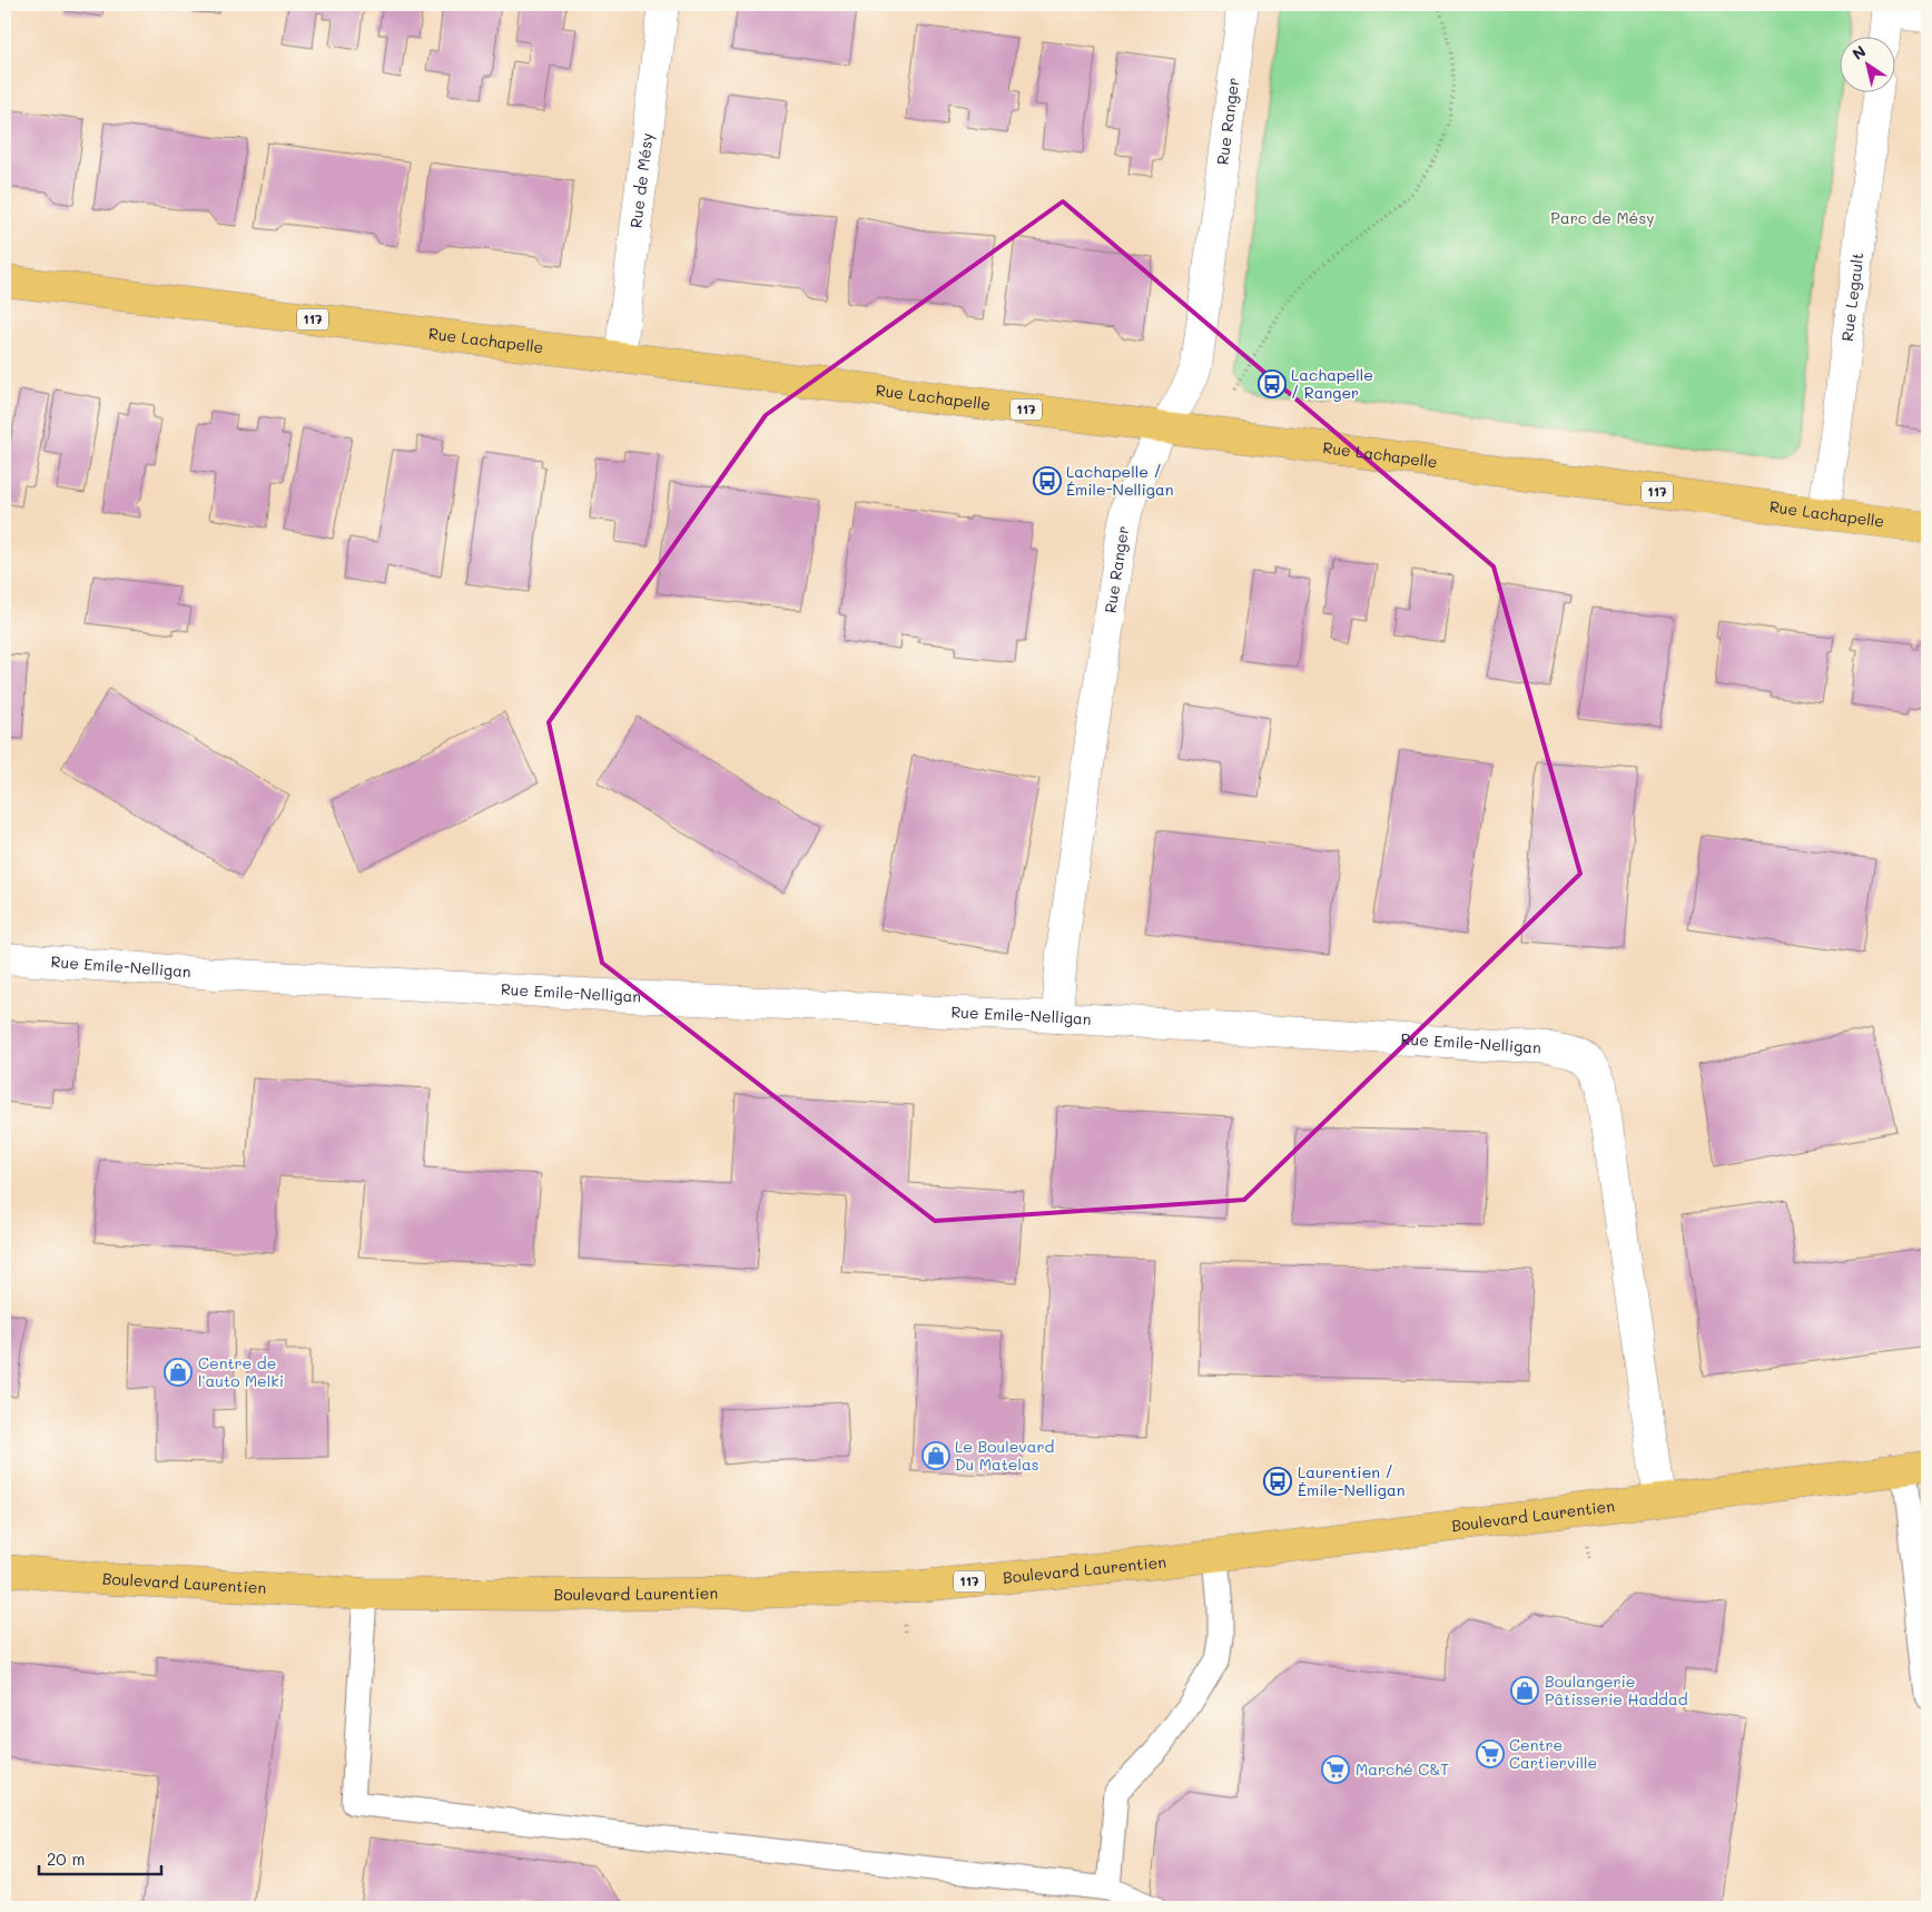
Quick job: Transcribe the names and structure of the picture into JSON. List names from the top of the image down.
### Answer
{
  "streets": {
    "main road": ["117", "Rue Lachapelle", "Boulevard Laurentien"],
    "street": [
      "Rue Ranger",
      "Rue de Mésy",
      "Rue Legault",
      "Rue Emile-Nelligan"
    ]
  },
  "crossings": [
    ["Rue Ranger", "Rue Lachapelle"],
    ["Rue Ranger", "Rue Emile-Nelligan"],
    ["Rue de Mésy", "Rue Lachapelle"],
    ["Rue Legault", "Rue Lachapelle"],
    ["Rue Emile-Nelligan", "Boulevard Laurentien"]
  ],
  "parks": ["Parc de Mésy"],
  "places": {
    "bus stop": ["Lachapelle / Ranger", "Lachapelle / Émile-Nelligan", "Laurentien / Émile-Nelligan"],
    "shop": ["Centre de l'auto Melki", "Le Boulevard Du Matelas", "Boulangerie Pâtisserie Haddad"],
    "supermarket": ["Centre Cartierville", "Marché C&T"]
  },
  "scale_bar": "20 m",
  "north": "top left"
}
